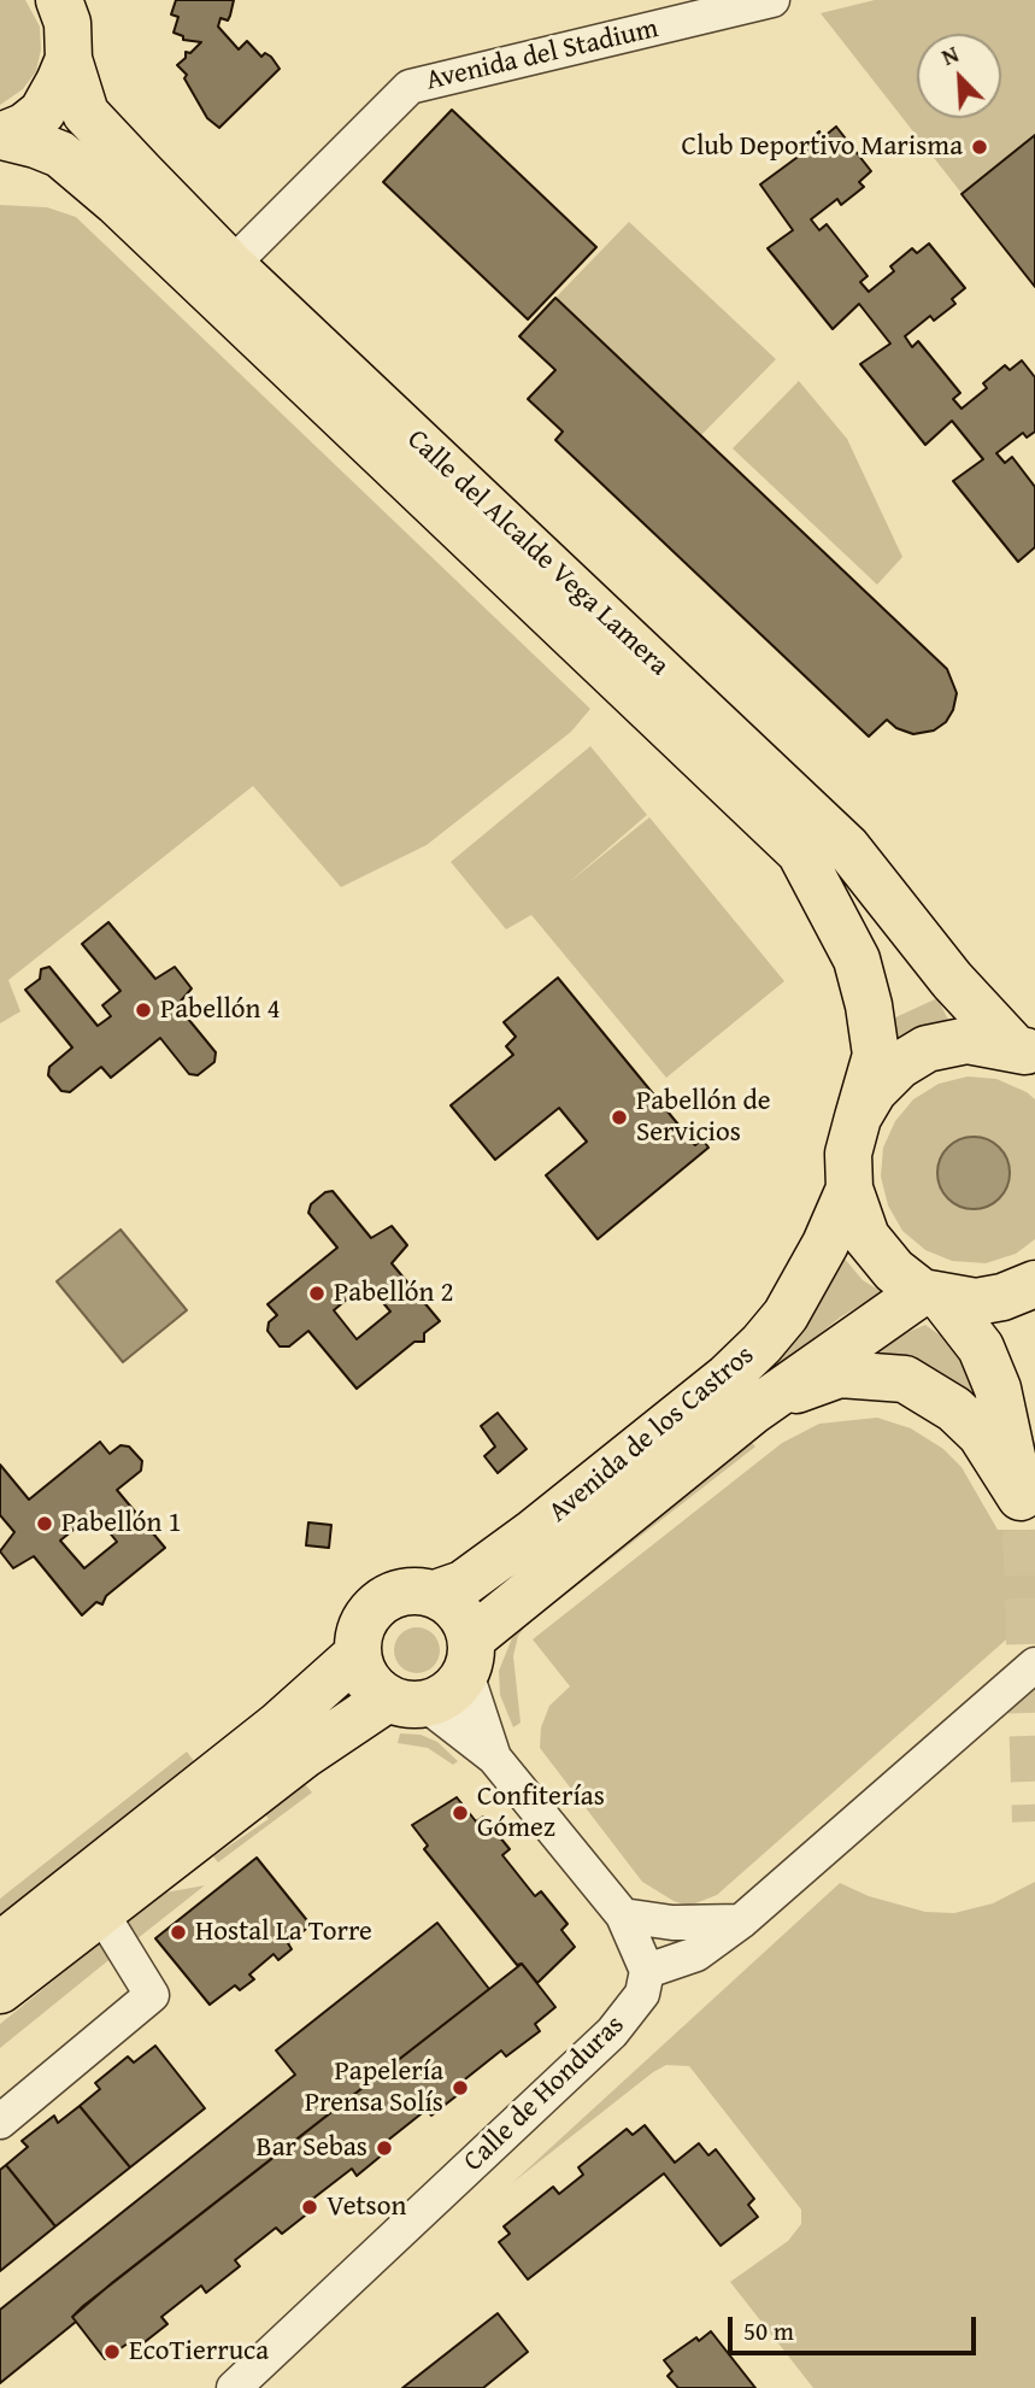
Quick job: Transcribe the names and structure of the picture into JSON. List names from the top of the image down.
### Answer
{
  "streets": {
    "main road": ["Calle del Alcalde Vega Lamera", "Avenida de los Castros"],
    "street": ["Avenida del Stadium", "Calle de Honduras"]
  },
  "crossings": [
    ["Avenida del Stadium", "Calle del Alcalde Vega Lamera"],
    ["Calle del Alcalde Vega Lamera", "Avenida de los Castros"]
  ],
  "places": [
    "Club Deportivo Marisma",
    "Pabellón 4",
    "Pabellón de Servicios",
    "Pabellón 2",
    "Pabellón 1",
    "Confiterías Gómez",
    "Hostal La Torre",
    "Papelería Prensa Solís",
    "Bar Sebas",
    "Vetson",
    "EcoTierruca"
  ],
  "scale_bar": "50 m",
  "north": "top left"
}
